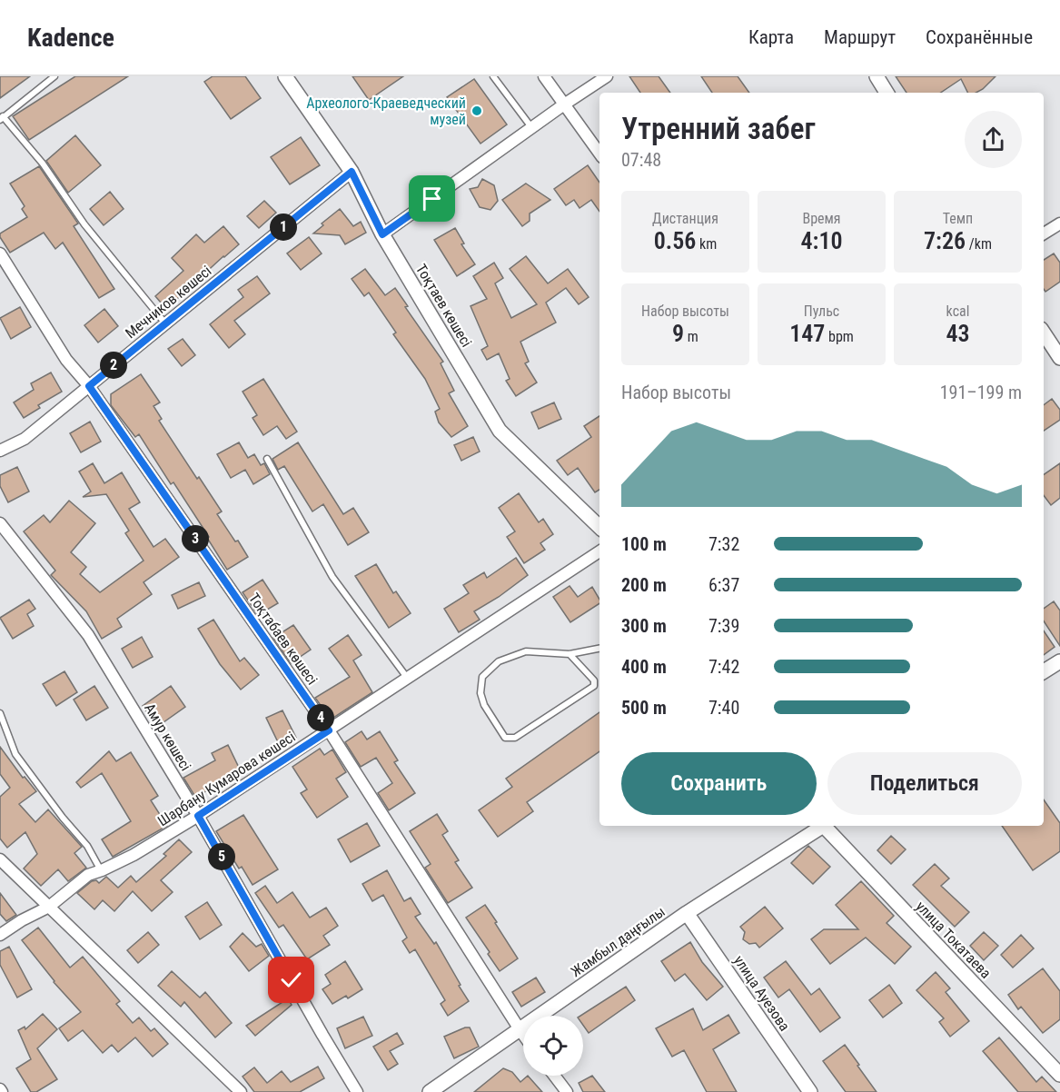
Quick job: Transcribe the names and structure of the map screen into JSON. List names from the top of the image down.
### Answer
{
  "streets": {
    "street": [
      "Мечников көшесі",
      "Тоқтаев көшесі",
      "Тоқтабаев көшесі",
      "Амур көшесі",
      "Шарбану Кумарова көшесі",
      "улица Токатаева",
      "Жамбыл даңғылы",
      "улица Ауезова"
    ]
  },
  "crossings": [
    ["Мечников көшесі", "Тоқтаев көшесі"],
    ["Мечников көшесі", "Тоқтабаев көшесі"],
    ["Тоқтабаев көшесі", "Шарбану Кумарова көшесі"],
    ["Тоқтабаев көшесі", "Жамбыл даңғылы"],
    ["Амур көшесі", "Шарбану Кумарова көшесі"],
    ["Жамбыл даңғылы", "улица Ауезова"]
  ],
  "places": ["Археолого-Краеведческий музей"],
  "page": {
    "header": "Kadence",
    "nav": ["Карта", "Маршрут", "Сохранённые"],
    "heading": ["Утренний забег", "07:48"],
    "stats": [
      ["Дистанция", "0.56 km"],
      ["Время", "4:10"],
      ["Темп", "7:26 /km"],
      ["Набор высоты", "9 m"],
      ["Пульс", "147 bpm"],
      ["kcal", "43"]
    ],
    "pins": [
      "1",
      "2",
      "3",
      "4",
      "5"
    ],
    "chart": ["Набор высоты", "191–199 m"],
    "list": [
      {
        "name": "100 m",
        "note": "7:32"
      },
      {
        "name": "200 m",
        "note": "6:37"
      },
      {
        "name": "300 m",
        "note": "7:39"
      },
      {
        "name": "400 m",
        "note": "7:42"
      },
      {
        "name": "500 m",
        "note": "7:40"
      }
    ],
    "buttons": ["Сохранить", "Поделиться"]
  }
}
